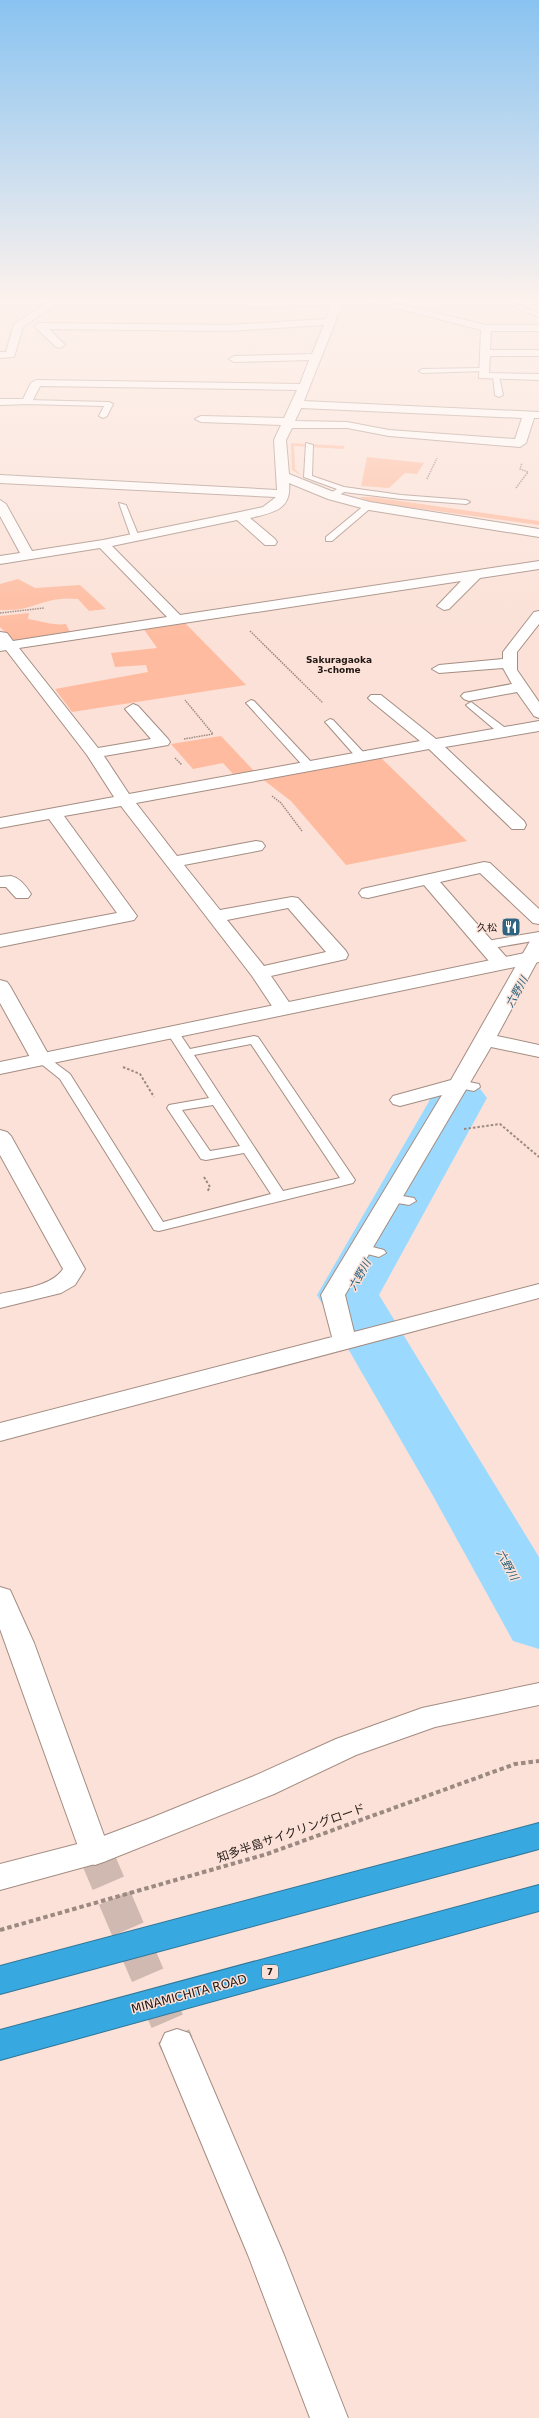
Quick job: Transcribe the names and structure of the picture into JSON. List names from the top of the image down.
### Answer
{
  "streets": {
    "highway": ["7", "MINAMICHITA ROAD"],
    "path": ["知多半島サイクリングロード"]
  },
  "districts": ["Sakuragaoka 3-chome"],
  "water": ["六野川"],
  "places": {
    "restaurant": ["久松"]
  }
}
